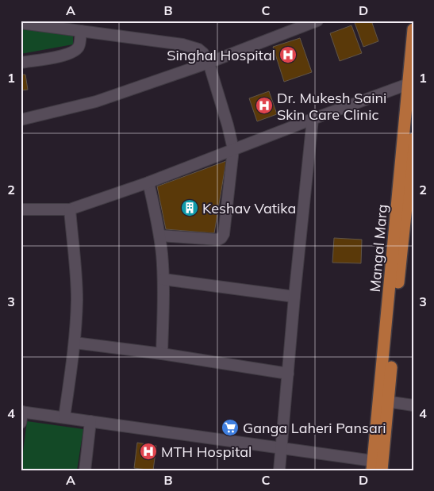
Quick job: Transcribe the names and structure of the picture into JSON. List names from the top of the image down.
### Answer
{
  "streets": {
    "main road": ["Mangal Marg"]
  },
  "places": {
    "hospital": ["Singhal Hospital", "Dr. Mukesh Saini Skin Care Clinic", "MTH Hospital"],
    "building": ["Keshav Vatika"],
    "supermarket": ["Ganga Laheri Pansari"]
  },
  "grid": {
    "columns": [
      "A",
      "B",
      "C",
      "D"
    ],
    "rows": [
      "1",
      "2",
      "3",
      "4"
    ]
  }
}
